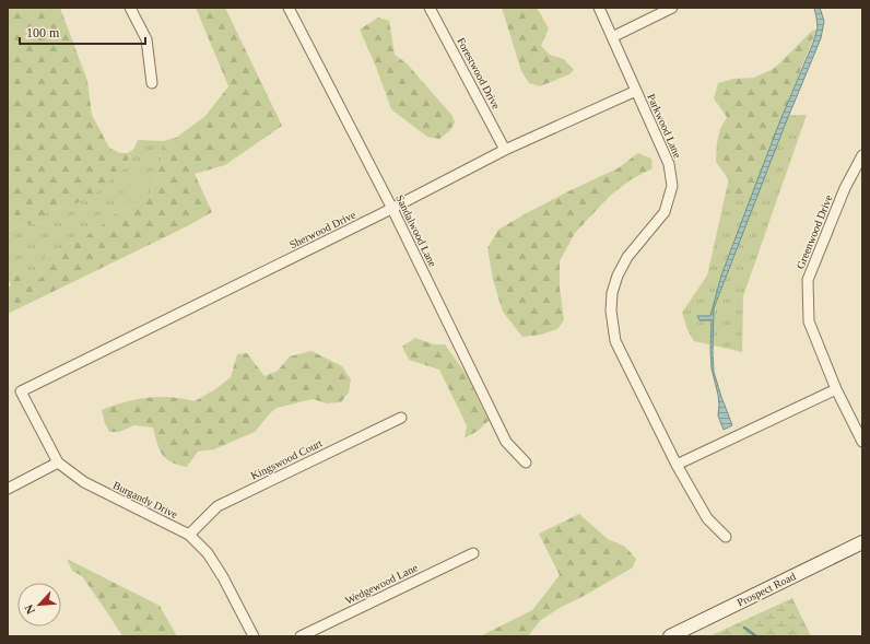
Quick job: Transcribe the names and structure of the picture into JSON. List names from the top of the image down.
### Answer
{
  "streets": {
    "street": [
      "Forestwood Drive",
      "Parkwood Lane",
      "Sherwood Drive",
      "Sandalwood Lane",
      "Greenwood Drive",
      "Kingswood Court",
      "Burgandy Drive",
      "Wedgewood Lane",
      "Prospect Road"
    ]
  },
  "crossings": [
    ["Forestwood Drive", "Sherwood Drive"],
    ["Parkwood Lane", "Sherwood Drive"],
    ["Sherwood Drive", "Sandalwood Lane"],
    ["Sherwood Drive", "Burgandy Drive"],
    ["Kingswood Court", "Burgandy Drive"]
  ],
  "scale_bar": "100 m",
  "north": "bottom left"
}
